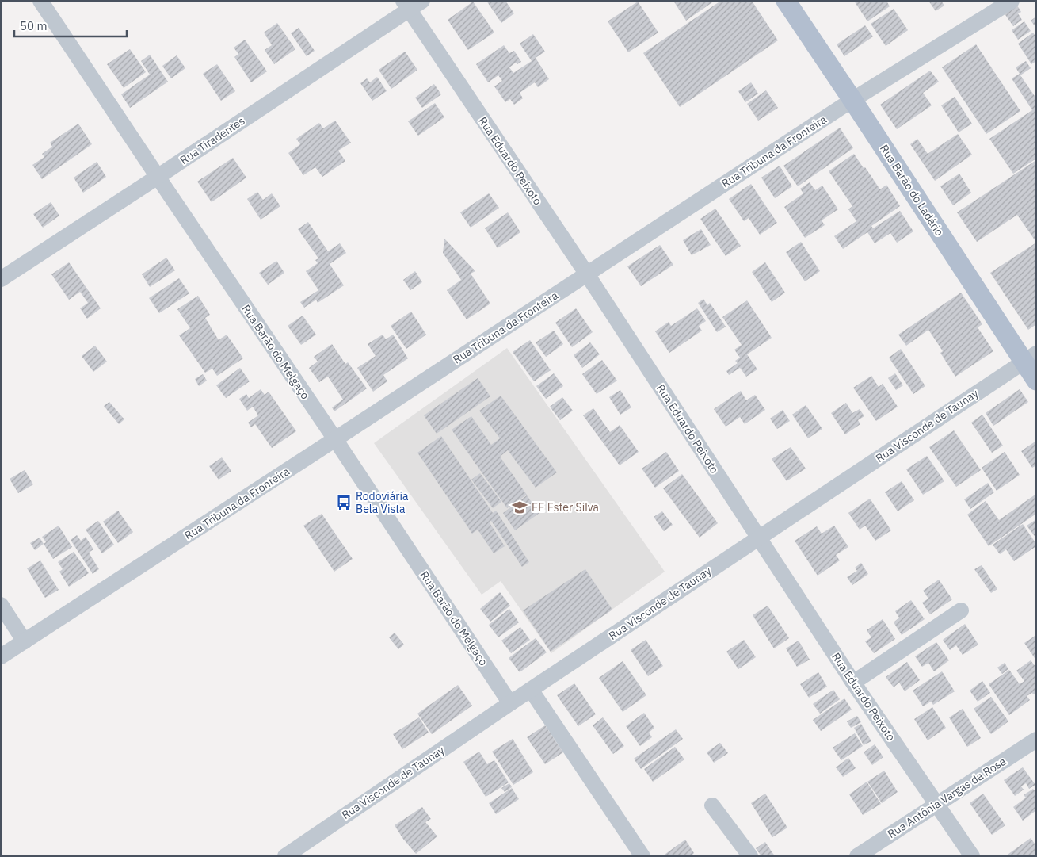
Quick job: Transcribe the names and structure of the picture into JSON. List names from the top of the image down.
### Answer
{
  "streets": {
    "main road": ["Rua Barão do Ladário"],
    "street": [
      "Rua Tiradentes",
      "Rua Tribuna da Fronteira",
      "Rua Eduardo Peixoto",
      "Rua Barão do Melgaço",
      "Rua Visconde de Taunay",
      "Rua Antônia Vargas da Rosa"
    ]
  },
  "crossings": [
    ["Rua Tiradentes", "Rua Eduardo Peixoto"],
    ["Rua Tiradentes", "Rua Barão do Melgaço"],
    ["Rua Tribuna da Fronteira", "Rua Eduardo Peixoto"],
    ["Rua Tribuna da Fronteira", "Rua Barão do Ladário"],
    ["Rua Tribuna da Fronteira", "Rua Barão do Melgaço"],
    ["Rua Eduardo Peixoto", "Rua Visconde de Taunay"],
    ["Rua Eduardo Peixoto", "Rua Antônia Vargas da Rosa"],
    ["Rua Barão do Ladário", "Rua Visconde de Taunay"],
    ["Rua Barão do Melgaço", "Rua Visconde de Taunay"]
  ],
  "places": {
    "bus stop": ["Rodoviária Bela Vista"],
    "school or university": ["EE Ester Silva"]
  },
  "scale_bar": "50 m"
}
